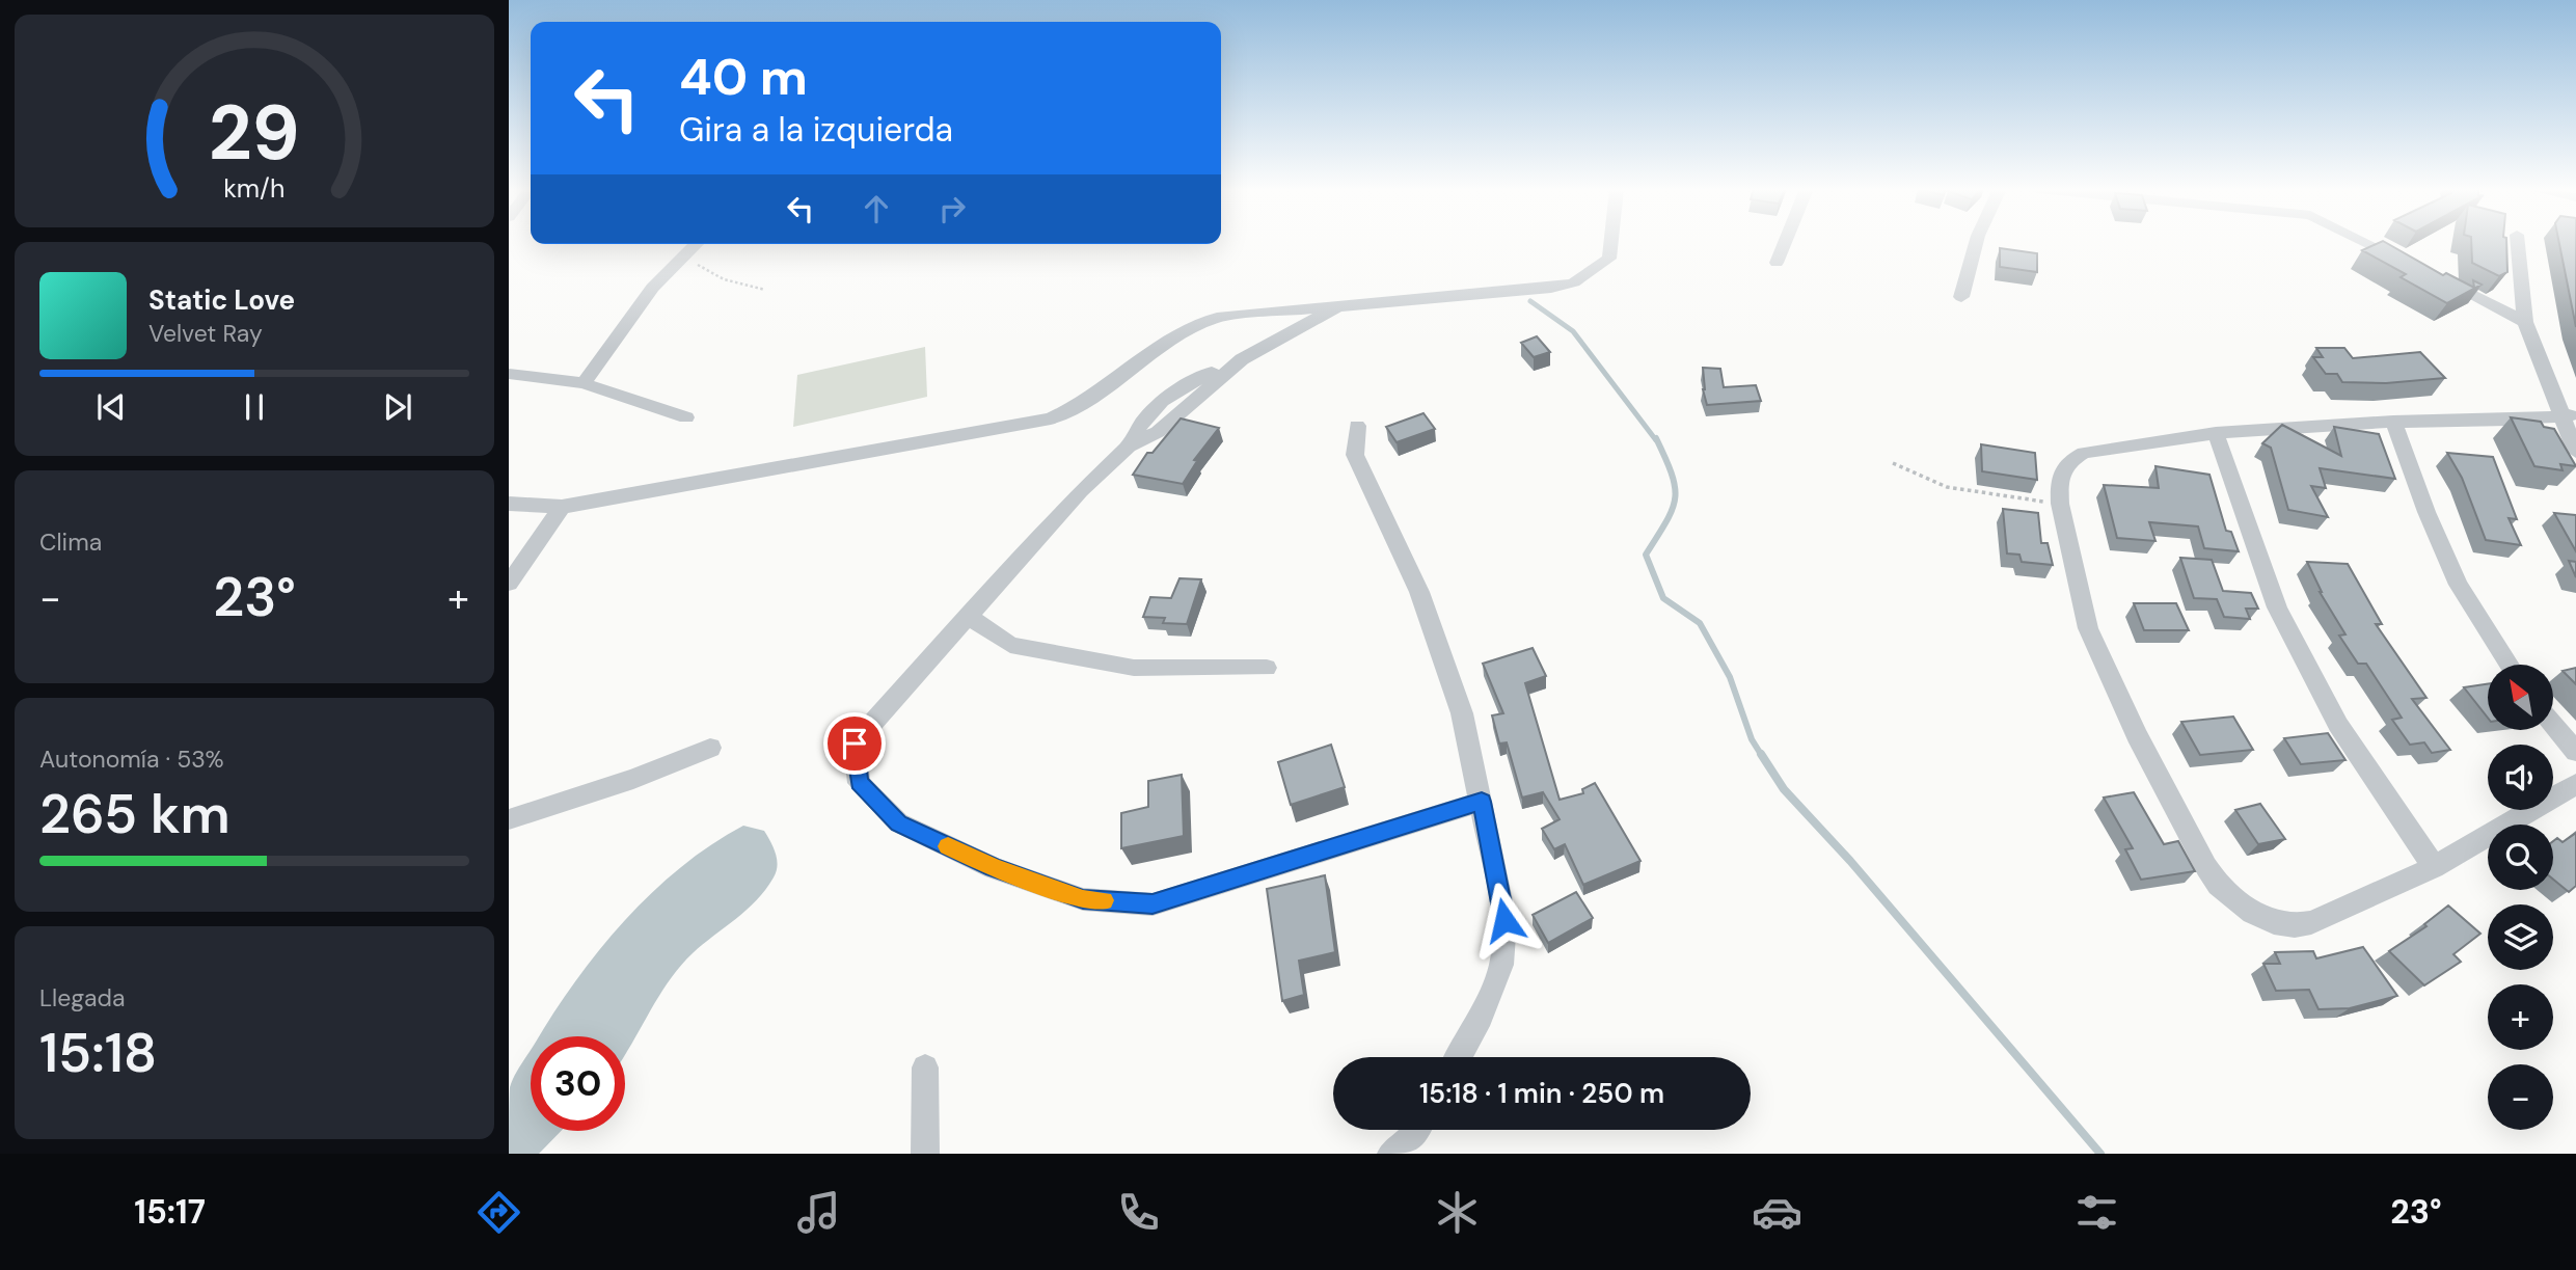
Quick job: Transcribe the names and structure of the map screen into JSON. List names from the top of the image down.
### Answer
{
  "north": "top left",
  "page": {
    "turn": ["40 m", "Gira a la izquierda"],
    "song": ["Static Love", "Velvet Ray"],
    "tile": [
      "Clima",
      ["Autonomía · 53%", "265 km"],
      ["Llegada", "15:18"]
    ],
    "heat": ["−", "23°", "+"],
    "map_buttons": ["+", "−"],
    "limit": "30",
    "trip": "15:18 · 1 min · 250 m",
    "tabs": ["15:17", "23°"],
    "gauge": ["29", "km/h"]
  }
}
